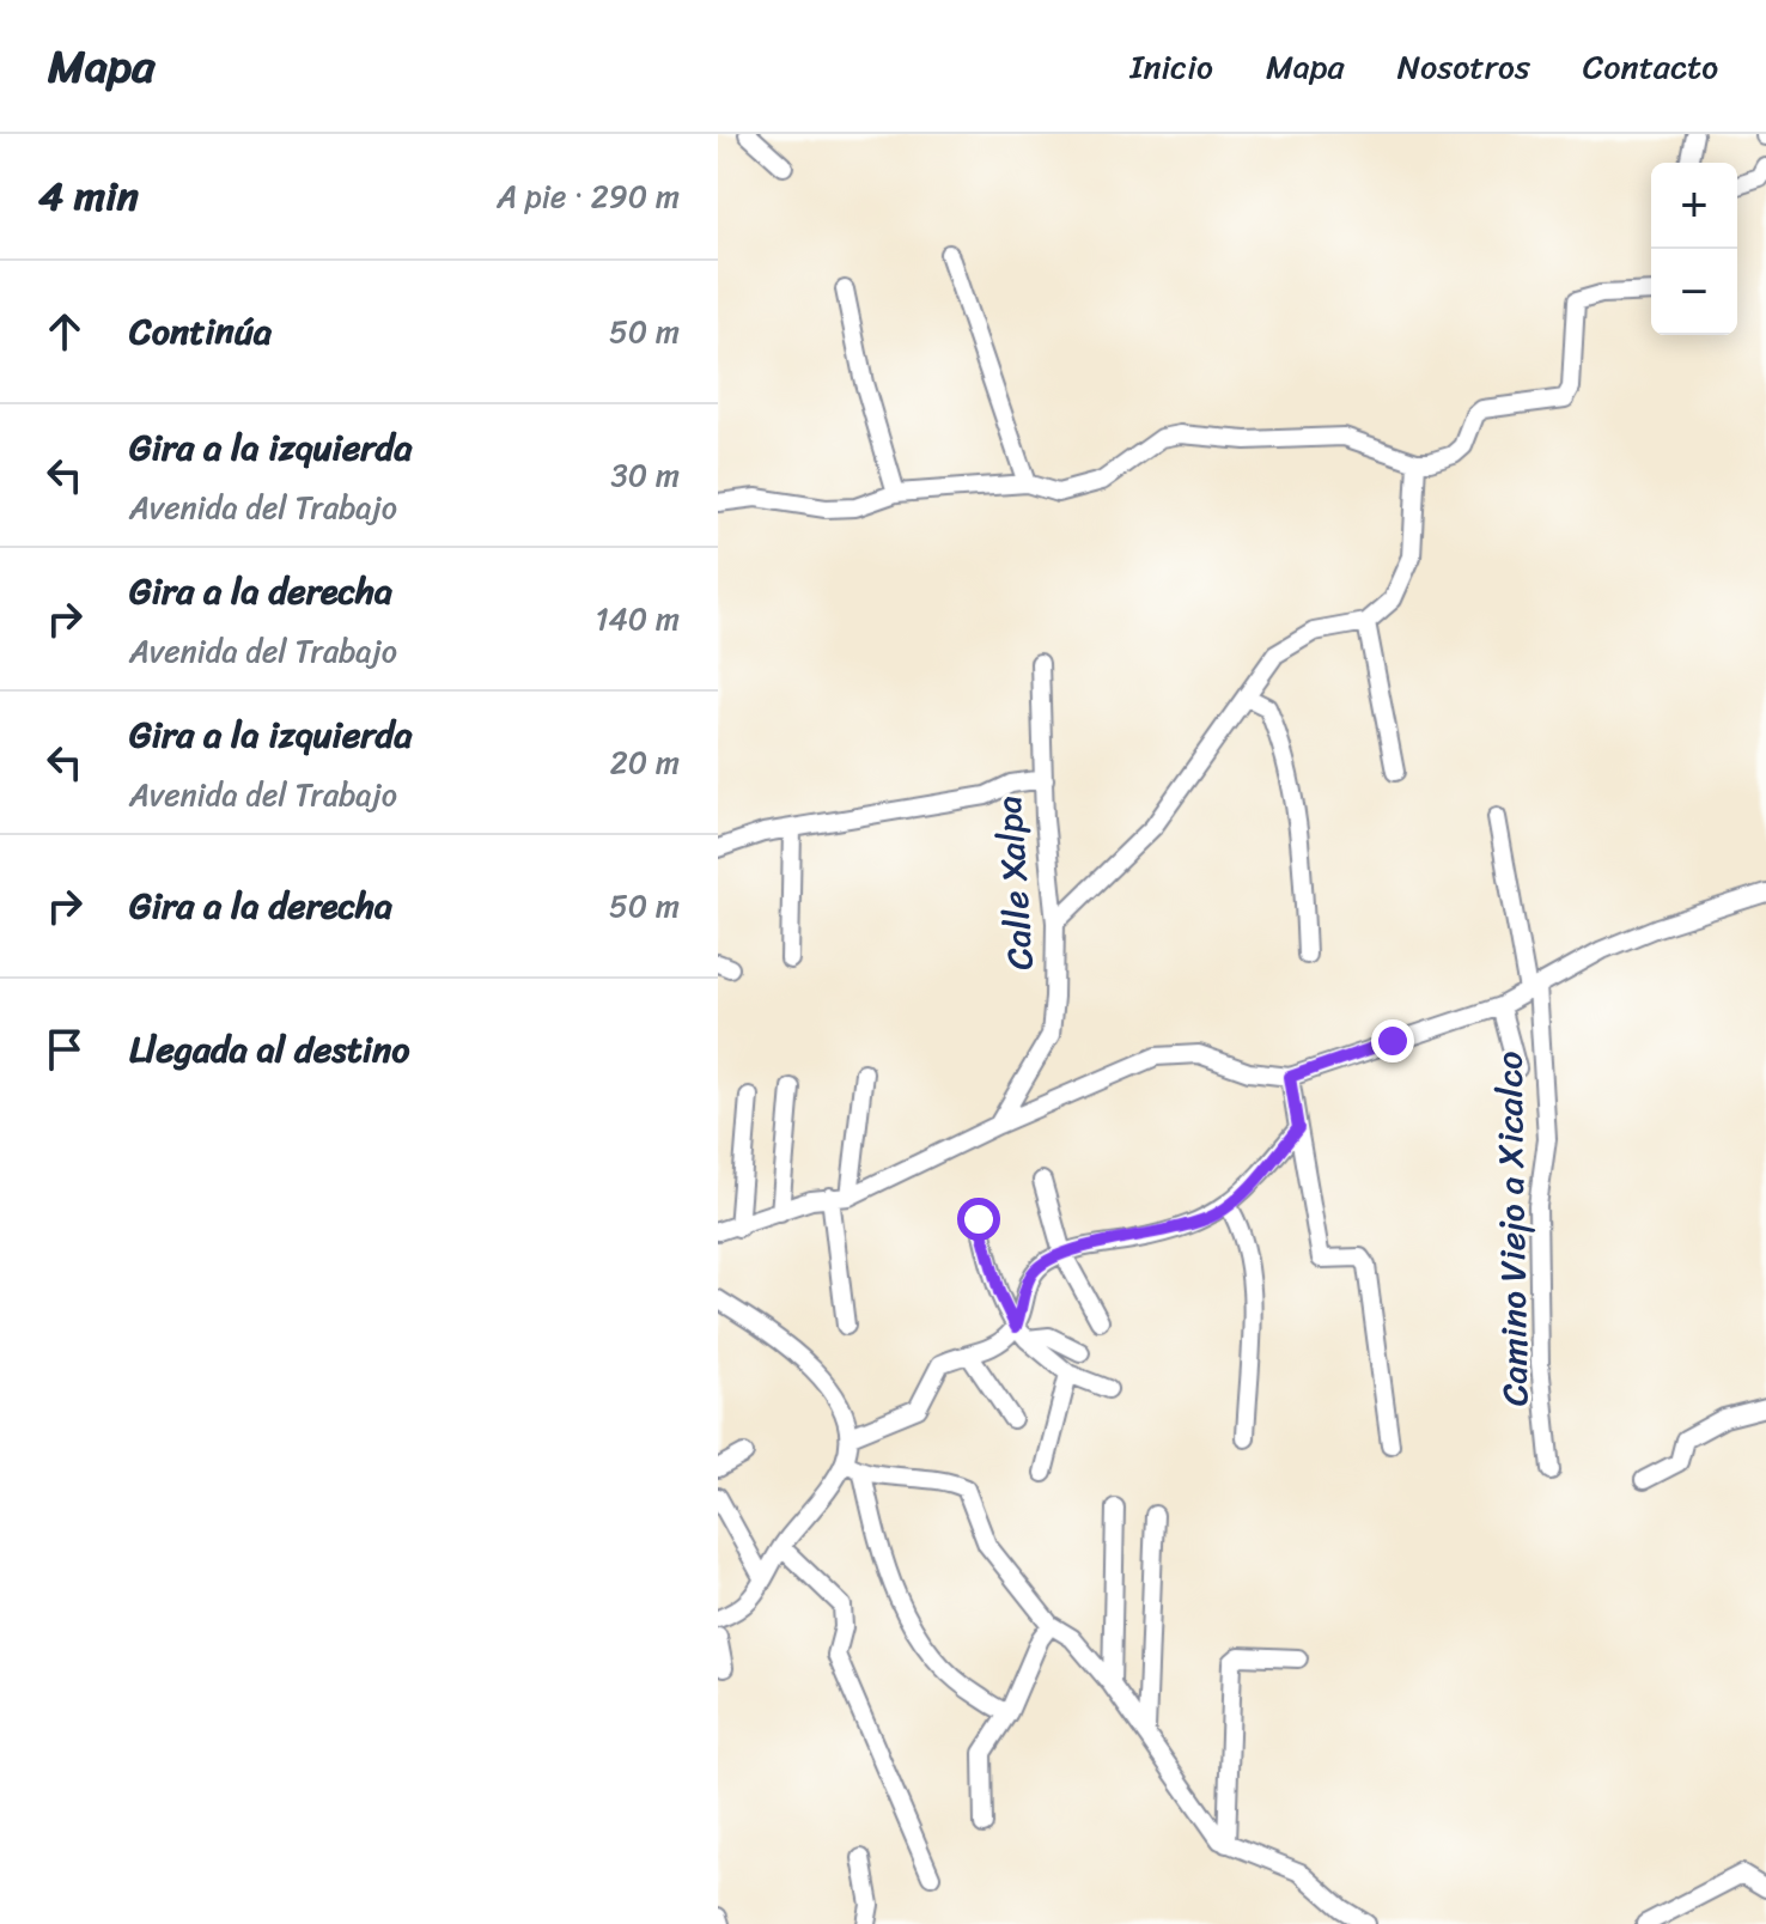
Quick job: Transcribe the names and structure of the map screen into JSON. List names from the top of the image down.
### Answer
{
  "streets": {
    "street": ["Calle Xalpa", "Camino Viejo a Xicalco"]
  },
  "page": {
    "header": "Mapa",
    "nav": [
      "Inicio",
      "Mapa",
      "Nosotros",
      "Contacto"
    ],
    "heading": ["4 min", "A pie · 290 m"],
    "map_buttons": ["+", "−"],
    "list": [
      ["Continúa", "50 m"],
      ["Gira a la izquierda", "Avenida del Trabajo", "30 m"],
      ["Gira a la derecha", "Avenida del Trabajo", "140 m"],
      ["Gira a la izquierda", "Avenida del Trabajo", "20 m"],
      ["Gira a la derecha", "50 m"],
      "Llegada al destino"
    ]
  }
}
